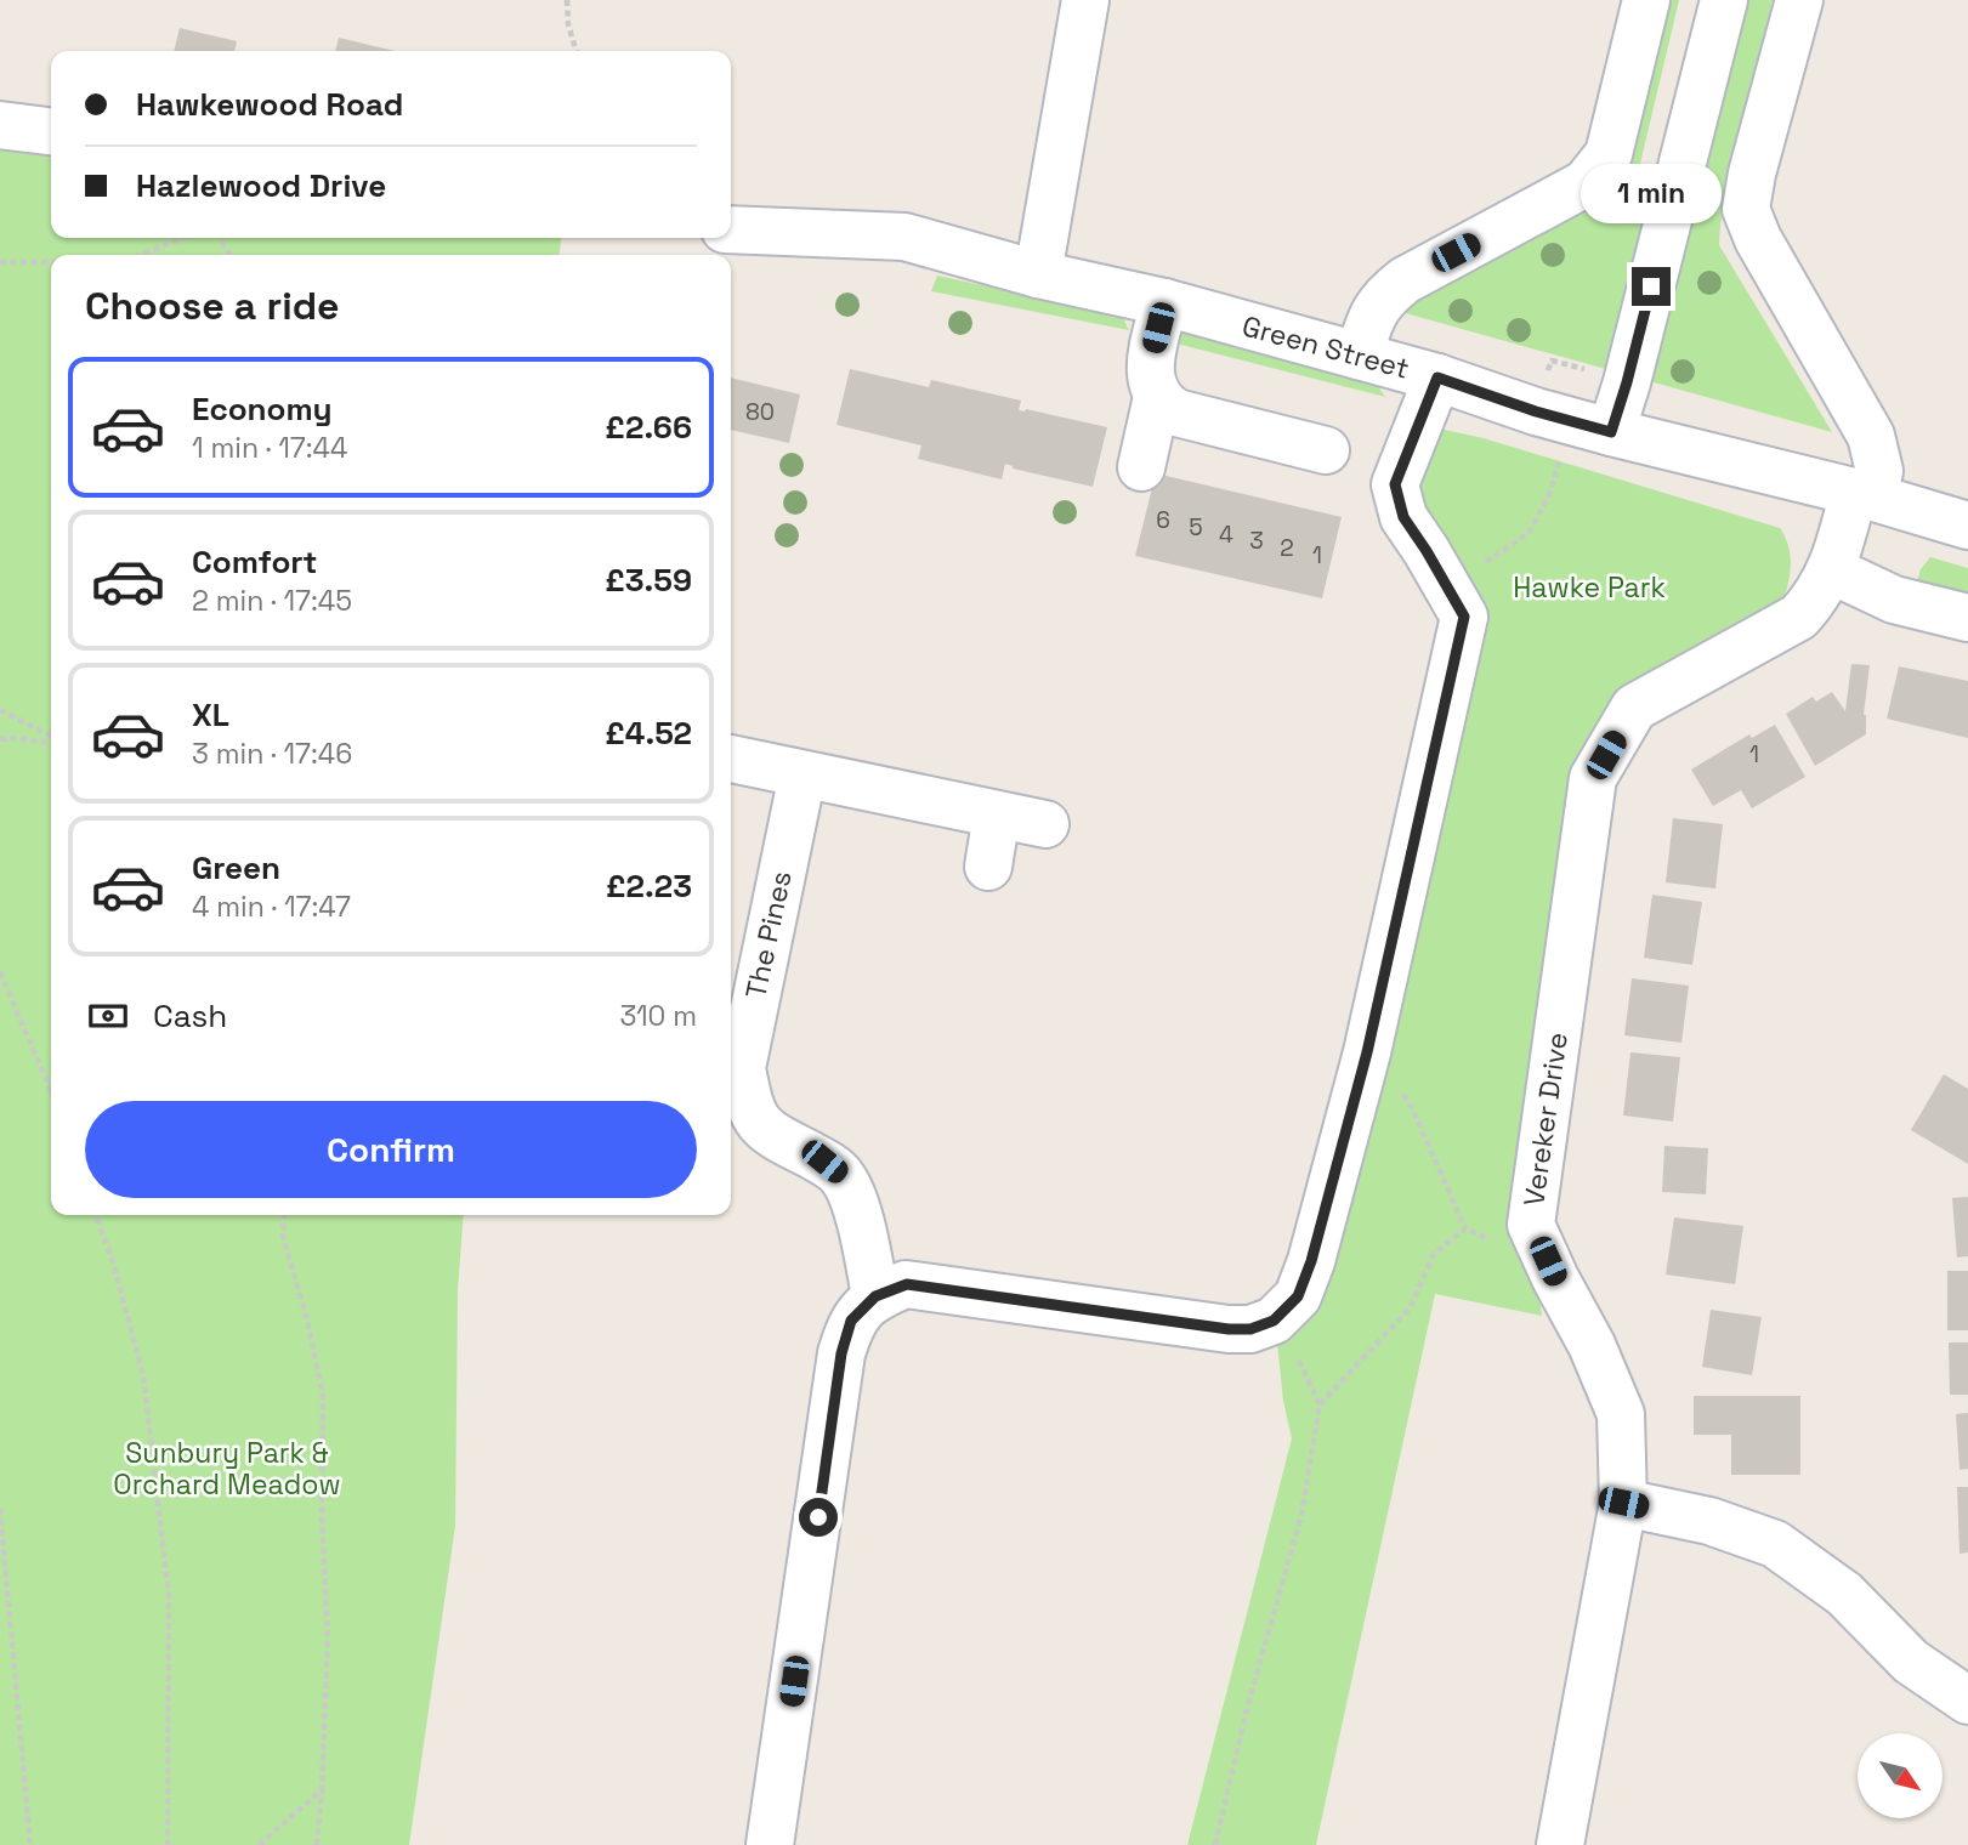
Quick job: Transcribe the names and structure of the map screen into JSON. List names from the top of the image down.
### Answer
{
  "streets": {
    "street": ["Green Street", "The Pines", "Vereker Drive"]
  },
  "crossings": [
    ["Green Street", "Vereker Drive"]
  ],
  "parks": ["Hawke Park", "Sunbury Park & Orchard Meadow"],
  "house_numbers": [
    "80",
    "6",
    "5",
    "4",
    "3",
    "2",
    "1",
    "1"
  ],
  "north": "bottom right",
  "page": {
    "banner": ["Hawkewood Road", "Hazlewood Drive"],
    "bubble": "1 min",
    "heading": "Choose a ride",
    "list": [
      {
        "name": "Economy",
        "note": "1 min · 17:44",
        "value": "£2.66"
      },
      {
        "name": "Comfort",
        "note": "2 min · 17:45",
        "value": "£3.59"
      },
      {
        "name": "XL",
        "note": "3 min · 17:46",
        "value": "£4.52"
      },
      {
        "name": "Green",
        "note": "4 min · 17:47",
        "value": "£2.23"
      }
    ],
    "pay": ["Cash", "310 m"],
    "buttons": "Confirm"
  }
}
